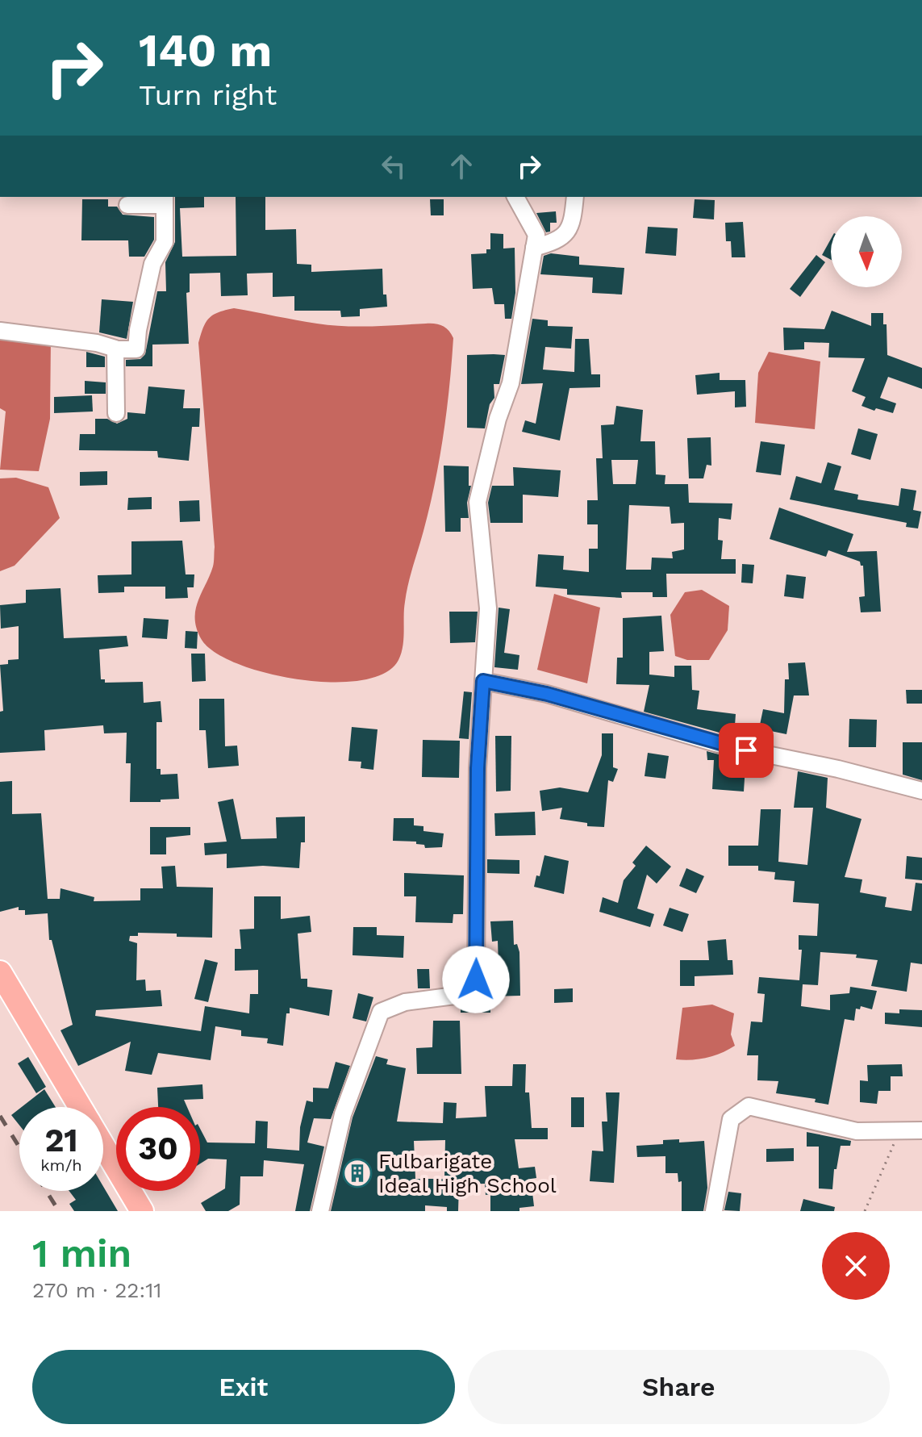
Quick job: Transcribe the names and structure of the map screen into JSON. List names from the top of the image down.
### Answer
{
  "places": {
    "building": ["Fulbarigate Ideal High School"]
  },
  "north": "bottom",
  "page": {
    "turn": ["140 m", "Turn right"],
    "speed": "21 km/h",
    "limit": "30",
    "heading": ["1 min", "270 m · 22:11"],
    "buttons": ["Exit", "Share"]
  }
}
